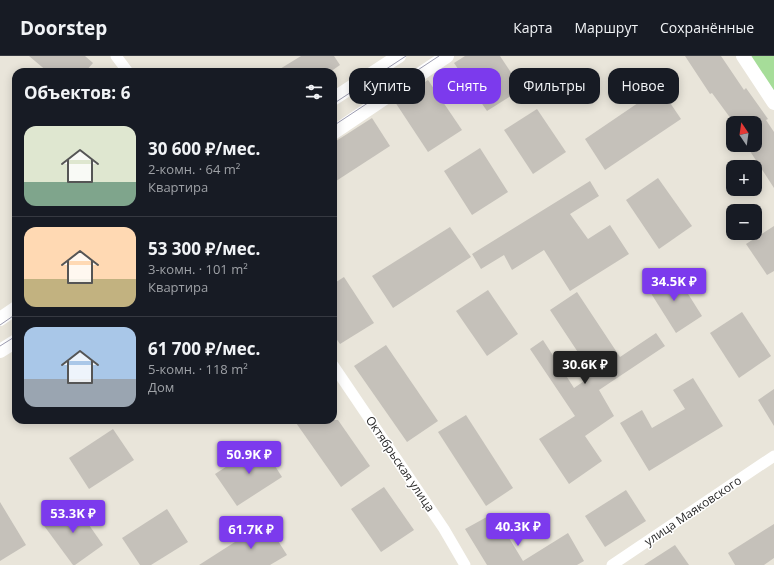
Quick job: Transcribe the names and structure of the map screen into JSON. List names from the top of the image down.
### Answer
{
  "streets": {
    "street": ["Октябрьская улица", "улица Маяковского"]
  },
  "north": "top",
  "page": {
    "header": "Doorstep",
    "nav": ["Карта", "Маршрут", "Сохранённые"],
    "chip": [
      "Купить",
      "Снять",
      "Фильтры",
      "Новое"
    ],
    "heading": "Объектов: 6",
    "map_buttons": ["+", "−"],
    "list": [
      {
        "name": "30 600 ₽/мес.",
        "note": "2-комн. · 64 m² · Квартира"
      },
      {
        "name": "53 300 ₽/мес.",
        "note": "3-комн. · 101 m² · Квартира"
      },
      {
        "name": "61 700 ₽/мес.",
        "note": "5-комн. · 118 m² · Дом"
      }
    ],
    "price": [
      "34.5K ₽",
      "30.6K ₽",
      "50.9K ₽",
      "53.3K ₽",
      "40.3K ₽",
      "61.7K ₽"
    ]
  }
}
